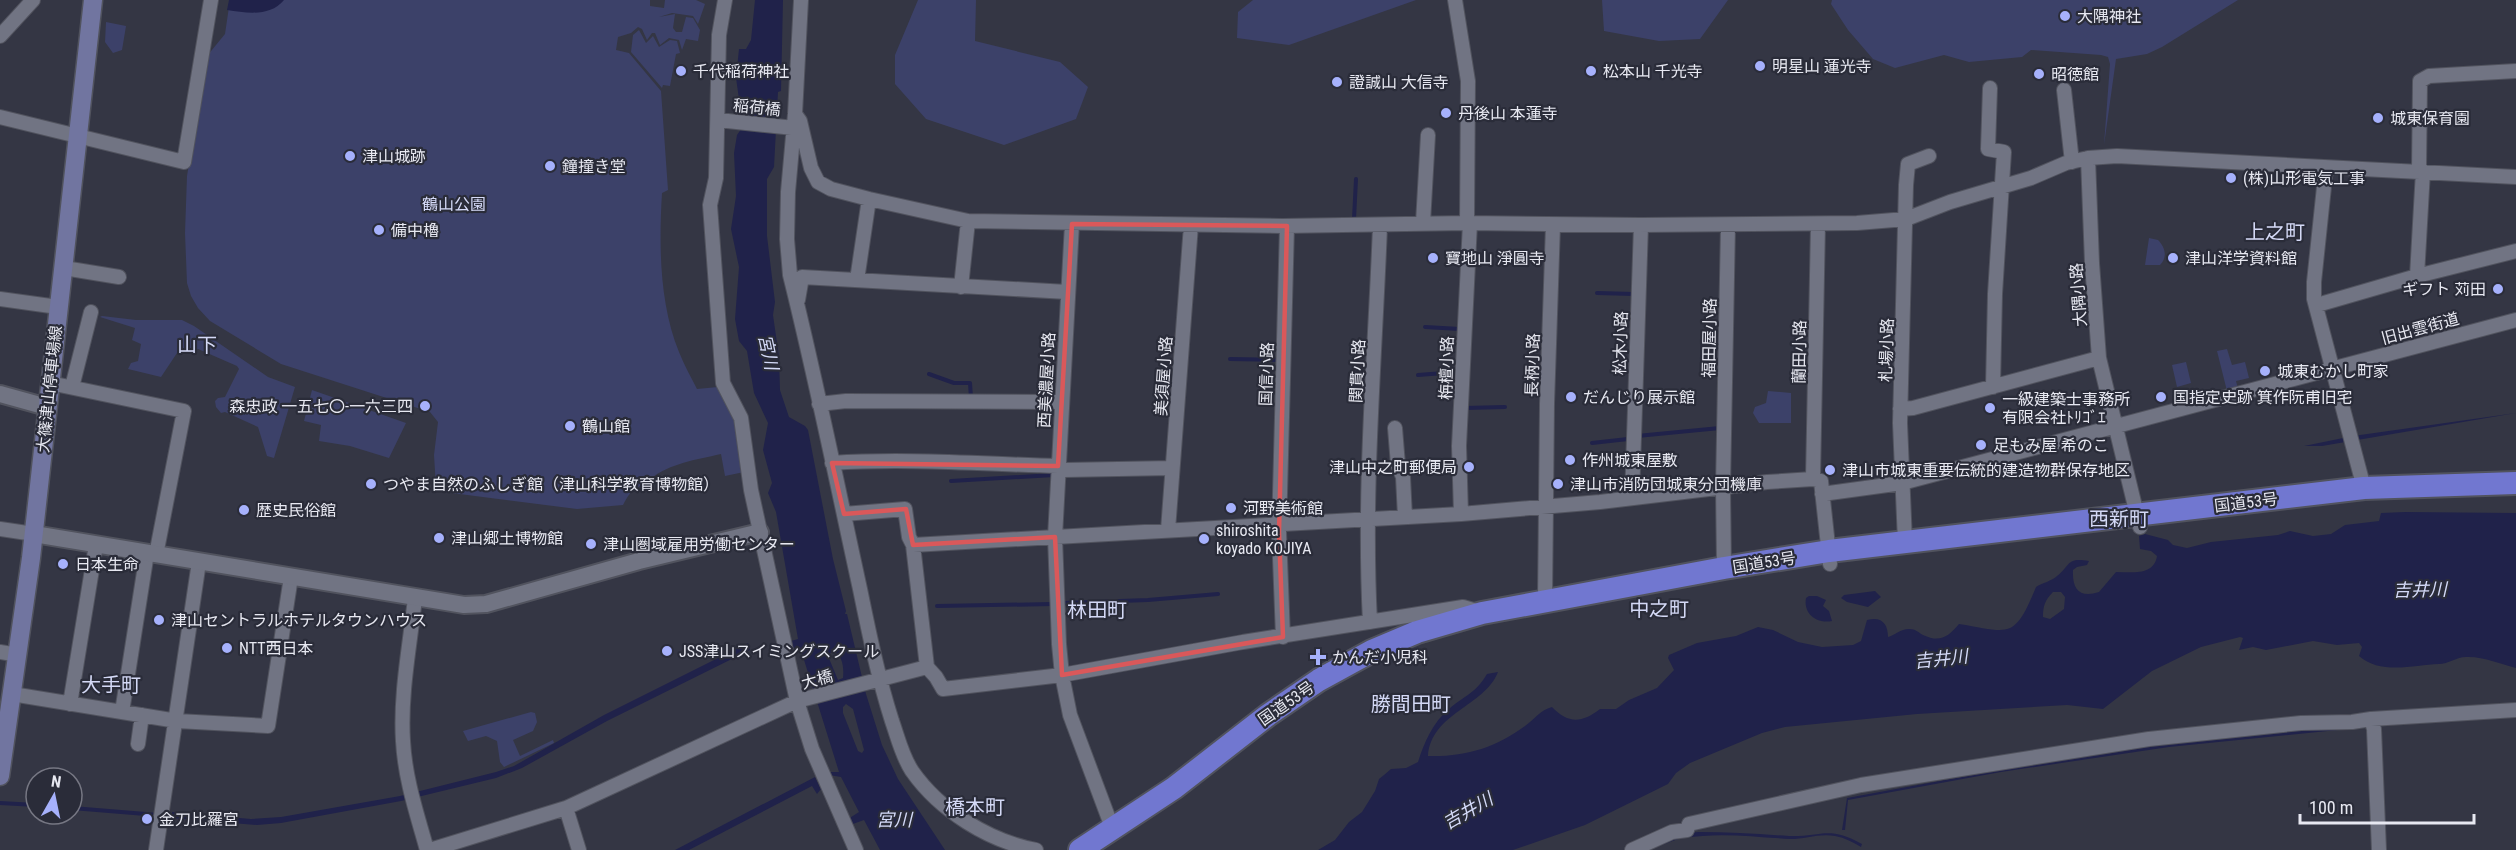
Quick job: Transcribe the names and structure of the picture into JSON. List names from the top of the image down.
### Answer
{
  "streets": {
    "highway": ["国道53号"],
    "main road": ["大篠津山停車場線"],
    "street": [
      "稲荷橋",
      "大隅小路",
      "旧出雲街道",
      "福田屋小路",
      "松木小路",
      "札場小路",
      "蘭田小路",
      "長柄小路",
      "栴檀小路",
      "関貫小路",
      "国信小路",
      "美須屋小路",
      "西美濃屋小路",
      "大橋"
    ]
  },
  "crossings": [
    ["大隅小路", "旧出雲街道"],
    ["大隅小路", "国道53号"],
    ["旧出雲街道", "札場小路"],
    ["福田屋小路", "国道53号"],
    ["札場小路", "国道53号"],
    ["長柄小路", "国道53号"],
    ["西美濃屋小路", "国道53号"]
  ],
  "districts": [
    "上之町",
    "山下",
    "西新町",
    "中之町",
    "林田町",
    "大手町",
    "勝間田町",
    "橋本町"
  ],
  "water": ["宮川", "吉井川"],
  "parks": ["鶴山公園"],
  "places": {
    "other": [
      "大隅神社",
      "明星山 蓮光寺",
      "千代稲荷神社",
      "松本山 千光寺",
      "昭徳館",
      "證誠山 大信寺",
      "丹後山 本蓮寺",
      "城東保育園",
      "津山城跡",
      "鐘撞き堂",
      "(株)山形電気工事",
      "備中櫓",
      "寶地山 淨圓寺",
      "津山洋学資料館",
      "ギフト 苅田",
      "城東むかし町家",
      "だんじり展示館",
      "国指定史跡 箕作阮甫旧宅",
      "森忠政 一五七〇-一六三四",
      "一級建築士事務所 有限会社ﾄﾘｺﾞｴ",
      "鶴山館",
      "足もみ屋 希のこ",
      "作州城東屋敷",
      "津山中之町郵便局",
      "津山市城東重要伝統的建造物群保存地区",
      "つやま自然のふしぎ館（津山科学教育博物館）",
      "津山市消防団城東分団機庫",
      "河野美術館",
      "歴史民俗館",
      "津山郷土博物館",
      "shiroshita koyado KOJIYA",
      "津山圏域雇用労働センター",
      "日本生命",
      "津山セントラルホテルタウンハウス",
      "NTT西日本",
      "JSS津山スイミングスクール",
      "金刀比羅宮"
    ],
    "health": ["かんだ小児科"]
  },
  "scale_bar": "100 m",
  "north": "top"
}
